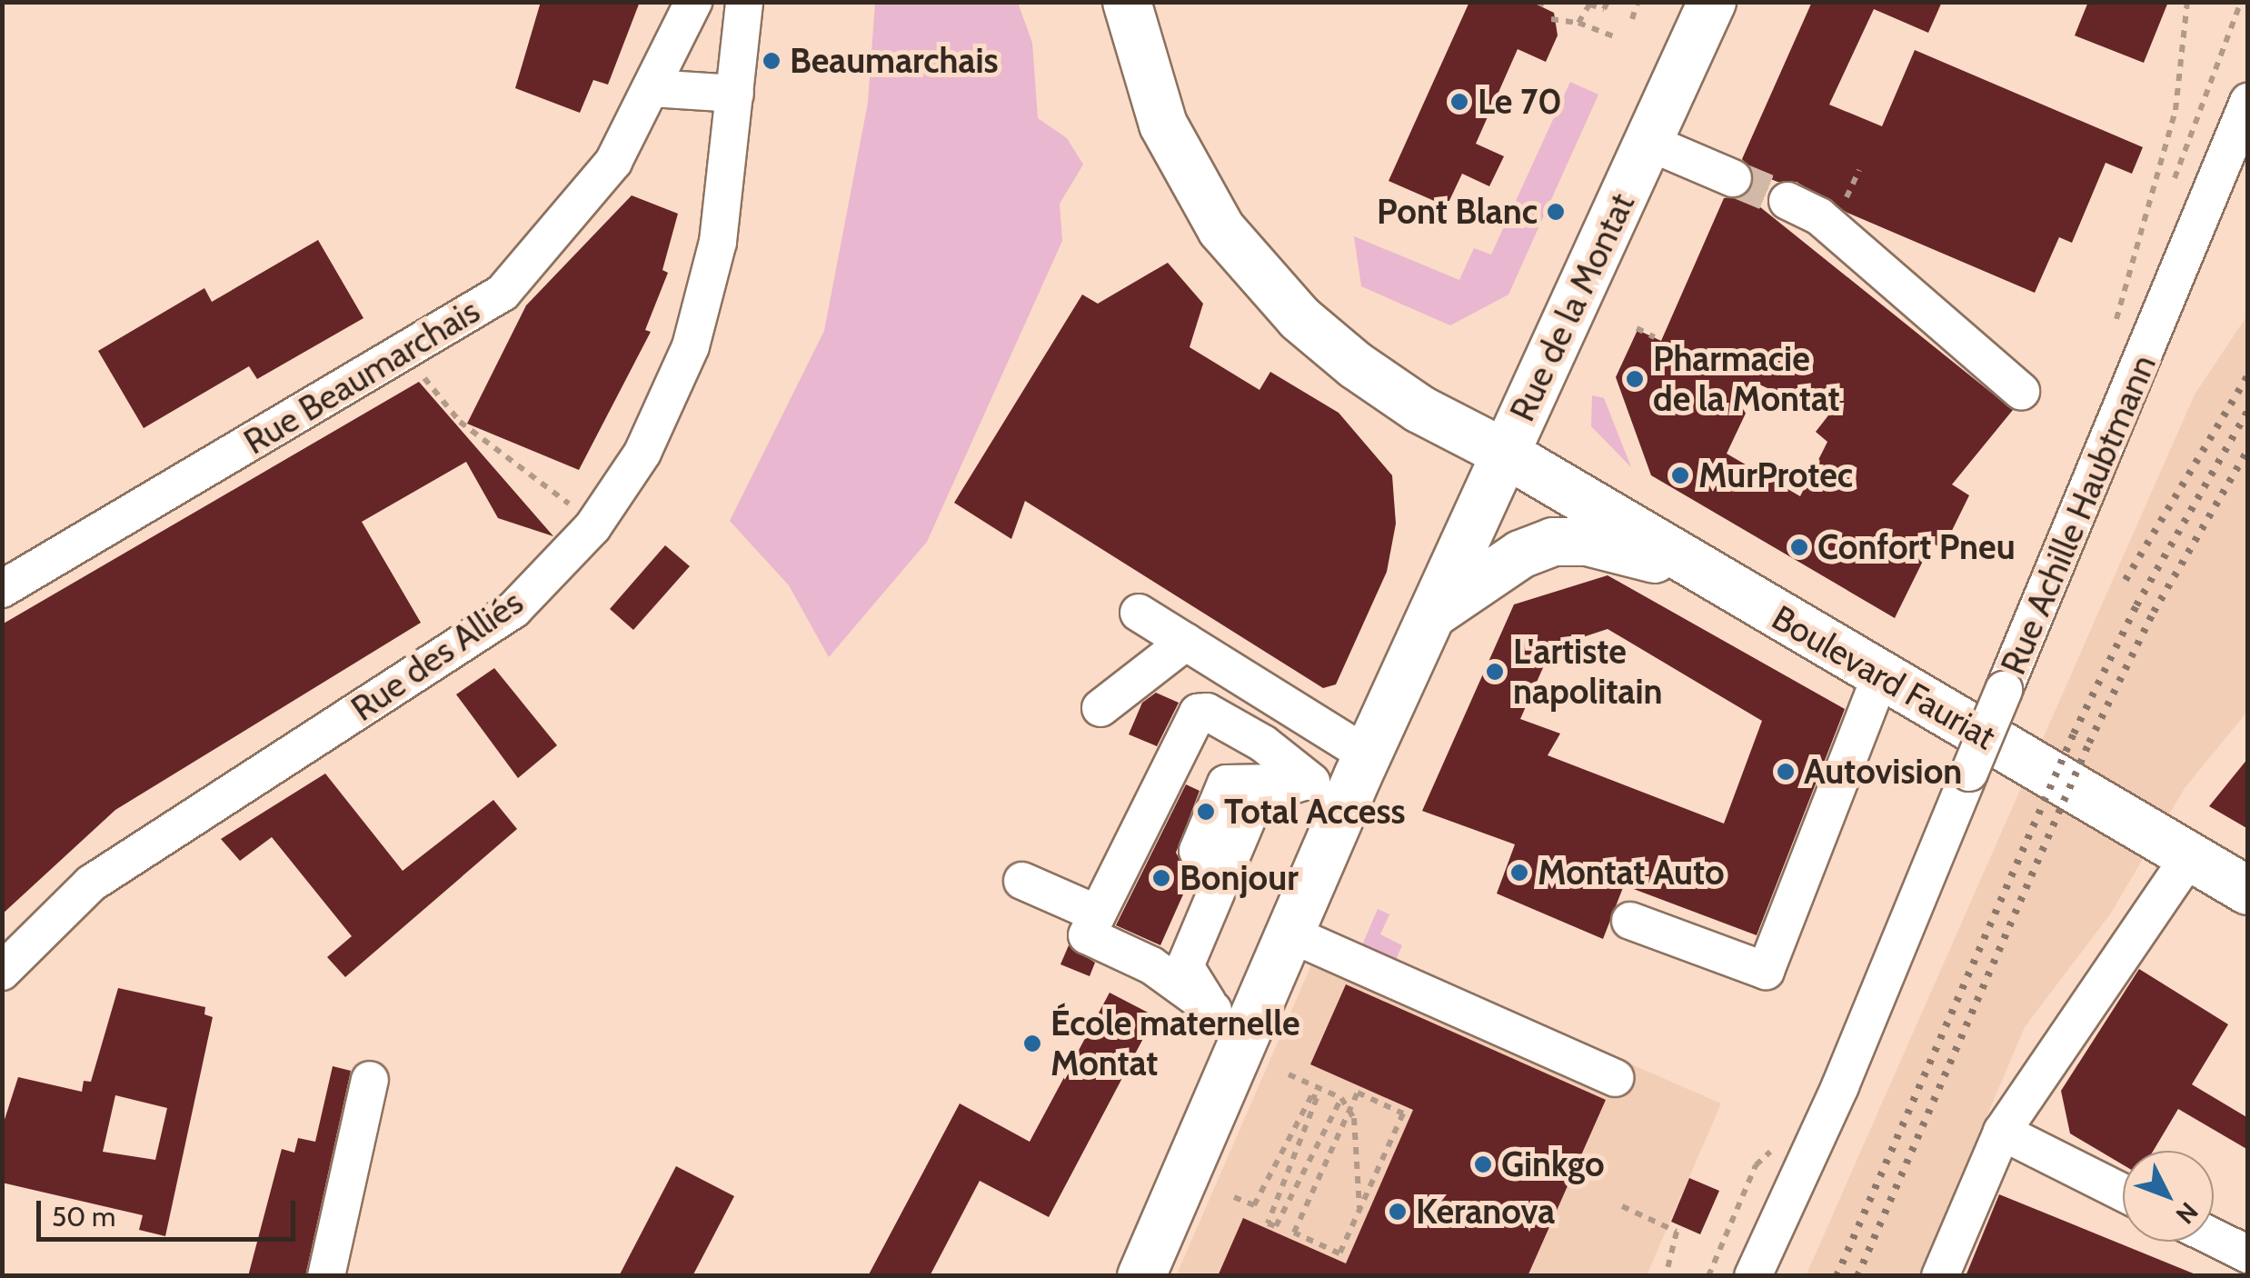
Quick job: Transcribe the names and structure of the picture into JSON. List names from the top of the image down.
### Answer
{
  "streets": {
    "main road": ["Rue de la Montat", "Boulevard Fauriat"],
    "street": ["Rue Beaumarchais", "Rue Achille Haubtmann", "Rue des Alliés"]
  },
  "crossings": [
    ["Rue de la Montat", "Boulevard Fauriat"]
  ],
  "places": [
    "Beaumarchais",
    "Le 70",
    "Pont Blanc",
    "Pharmacie de la Montat",
    "MurProtec",
    "Confort Pneu",
    "L'artiste napolitain",
    "Autovision",
    "Total Access",
    "Montat Auto",
    "Bonjour",
    "École maternelle Montat",
    "Ginkgo",
    "Keranova"
  ],
  "scale_bar": "50 m",
  "north": "bottom right"
}
